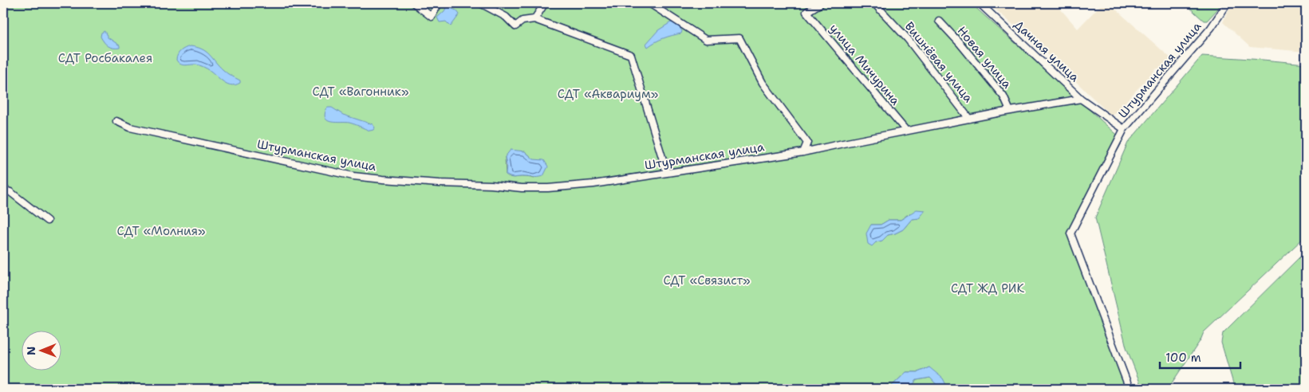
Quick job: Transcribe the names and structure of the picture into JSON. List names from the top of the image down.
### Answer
{
  "streets": {
    "street": [
      "Дачная улица",
      "Новая улица",
      "Вишнёвая улица",
      "улица Мичурина",
      "Штурманская улица"
    ]
  },
  "crossings": [
    ["Дачная улица", "Штурманская улица"],
    ["Новая улица", "Штурманская улица"],
    ["Вишнёвая улица", "Штурманская улица"],
    ["улица Мичурина", "Штурманская улица"]
  ],
  "parks": [
    "СДТ Росбакалея",
    "СДТ «Вагонник»",
    "СДТ «Аквариум»",
    "СДТ «Молния»",
    "СДТ «Связист»",
    "СДТ ЖД РИК"
  ],
  "scale_bar": "100 m",
  "north": "left"
}
